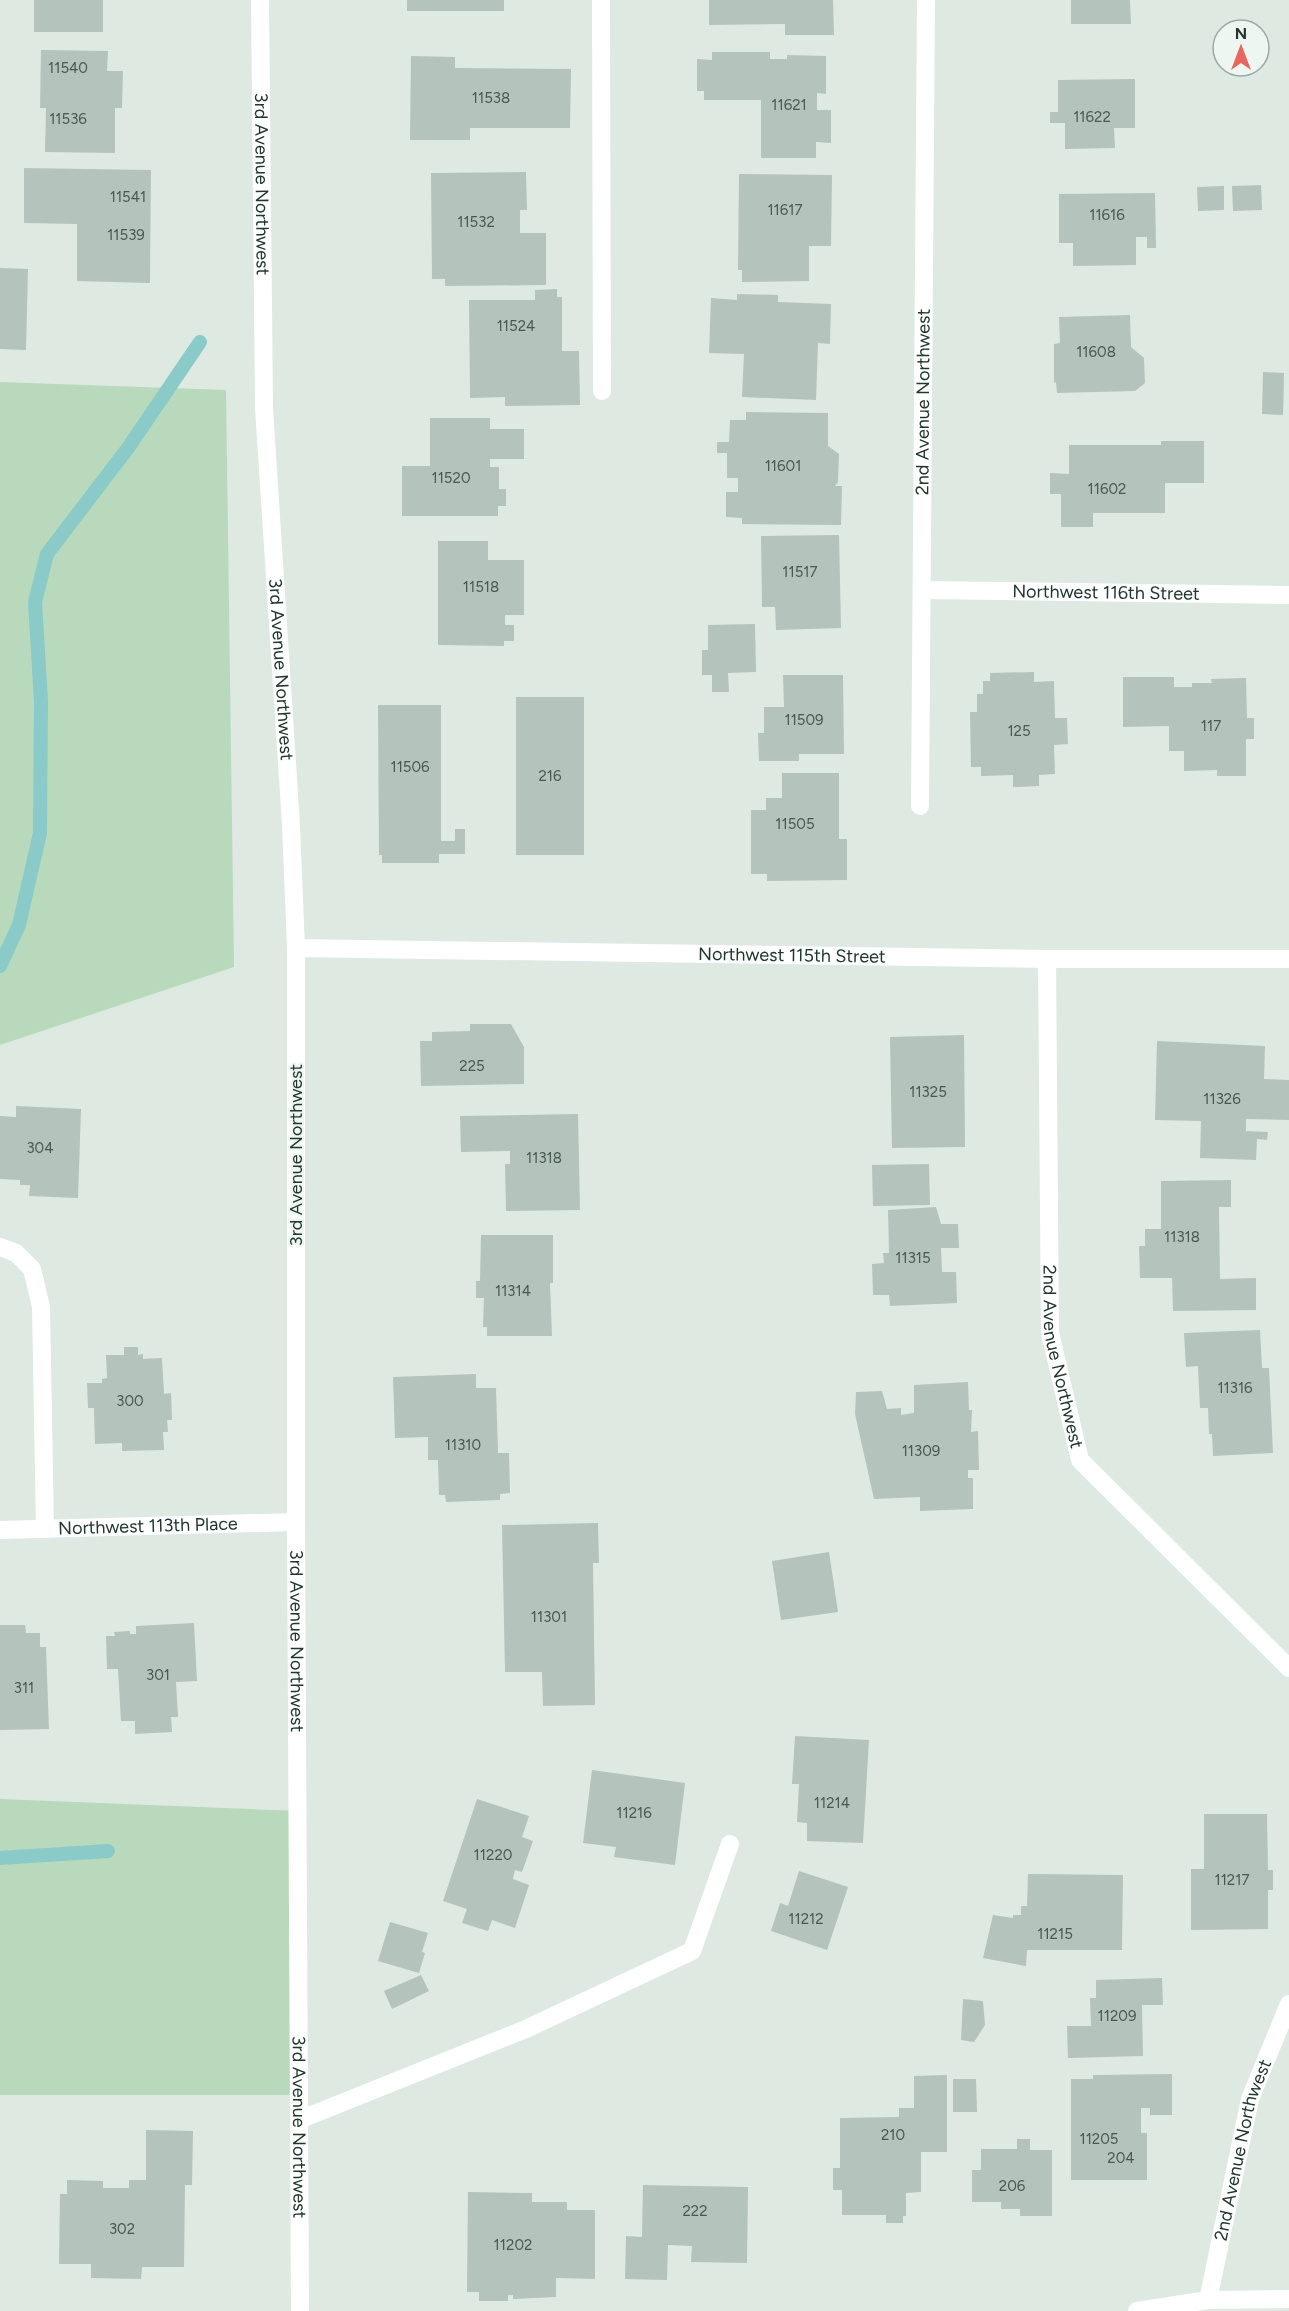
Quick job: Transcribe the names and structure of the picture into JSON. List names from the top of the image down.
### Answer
{
  "streets": {
    "street": [
      "3rd Avenue Northwest",
      "2nd Avenue Northwest",
      "Northwest 116th Street",
      "Northwest 115th Street",
      "Northwest 113th Place"
    ]
  },
  "crossings": [
    ["3rd Avenue Northwest", "Northwest 115th Street"],
    ["3rd Avenue Northwest", "Northwest 113th Place"],
    ["2nd Avenue Northwest", "Northwest 116th Street"],
    ["2nd Avenue Northwest", "Northwest 115th Street"]
  ],
  "house_numbers": [
    "11540",
    "11538",
    "11621",
    "11622",
    "11536",
    "11541",
    "11617",
    "11616",
    "11532",
    "11539",
    "11524",
    "11608",
    "11601",
    "11520",
    "11602",
    "11517",
    "11518",
    "11509",
    "117",
    "125",
    "11506",
    "216",
    "11505",
    "225",
    "11325",
    "11326",
    "304",
    "11318",
    "11318",
    "11315",
    "11314",
    "11316",
    "300",
    "11310",
    "11309",
    "11301",
    "301",
    "311",
    "11214",
    "11216",
    "11220",
    "11217",
    "11212",
    "11215",
    "11209",
    "210",
    "11205",
    "204",
    "206",
    "222",
    "302",
    "11202"
  ],
  "north": "top"
}
